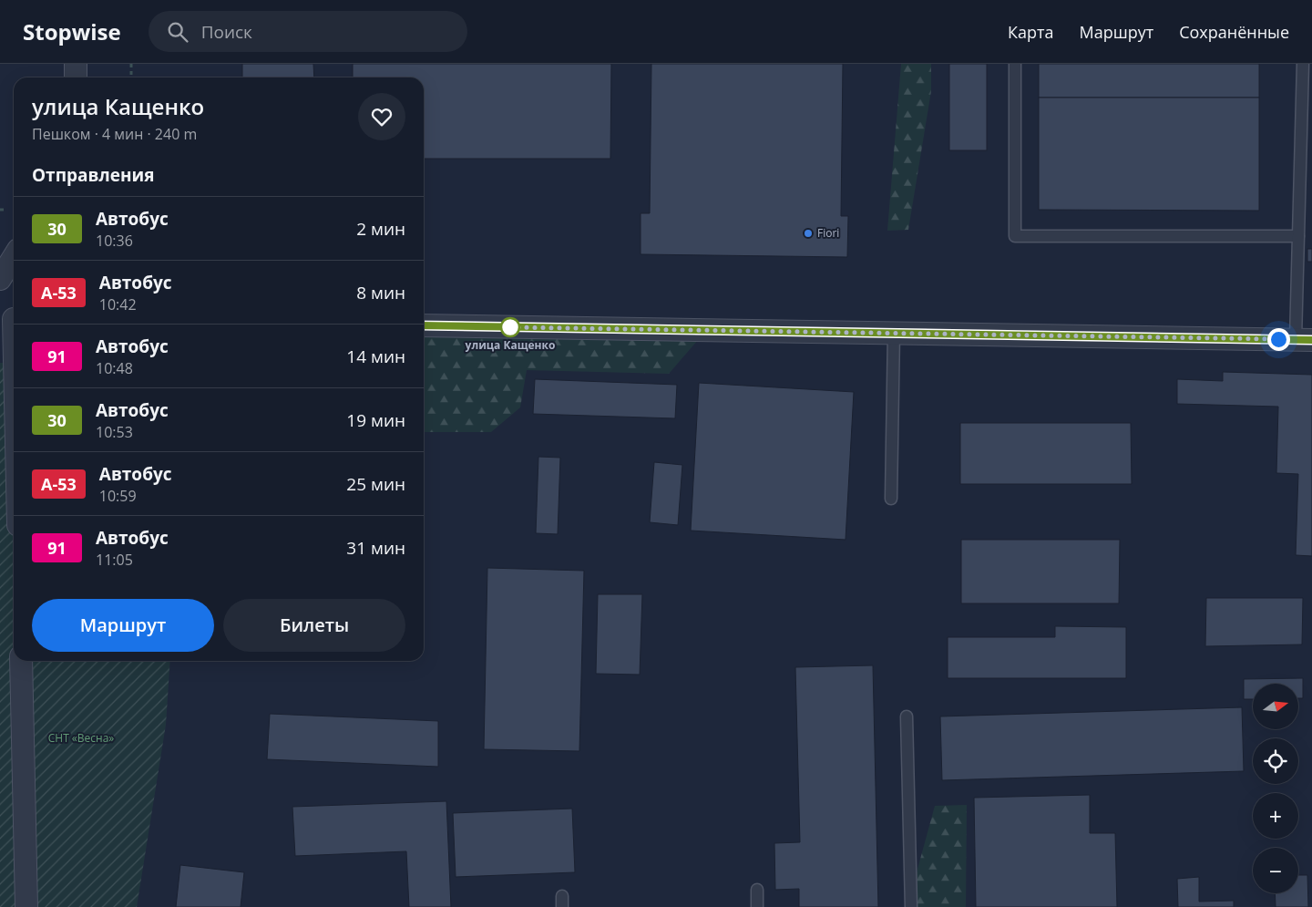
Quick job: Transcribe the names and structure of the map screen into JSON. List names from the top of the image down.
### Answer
{
  "parks": ["СНТ «Весна»"],
  "places": ["Fiori", "улица Кащенко"],
  "lines": ["bus line 30"],
  "north": "right",
  "page": {
    "header": "Stopwise",
    "search": "Поиск",
    "nav": ["Карта", "Маршрут", "Сохранённые"],
    "heading": [
      ["улица Кащенко", "Пешком · 4 мин · 240 m"],
      "Отправления"
    ],
    "list": [
      {
        "mark": "30",
        "name": "Автобус",
        "note": "10:36",
        "value": "2 мин"
      },
      {
        "mark": "А-53",
        "name": "Автобус",
        "note": "10:42",
        "value": "8 мин"
      },
      {
        "mark": "91",
        "name": "Автобус",
        "note": "10:48",
        "value": "14 мин"
      },
      {
        "mark": "30",
        "name": "Автобус",
        "note": "10:53",
        "value": "19 мин"
      },
      {
        "mark": "А-53",
        "name": "Автобус",
        "note": "10:59",
        "value": "25 мин"
      },
      {
        "mark": "91",
        "name": "Автобус",
        "note": "11:05",
        "value": "31 мин"
      }
    ],
    "buttons": ["Маршрут", "Билеты"],
    "map_buttons": ["+", "−"]
  }
}
